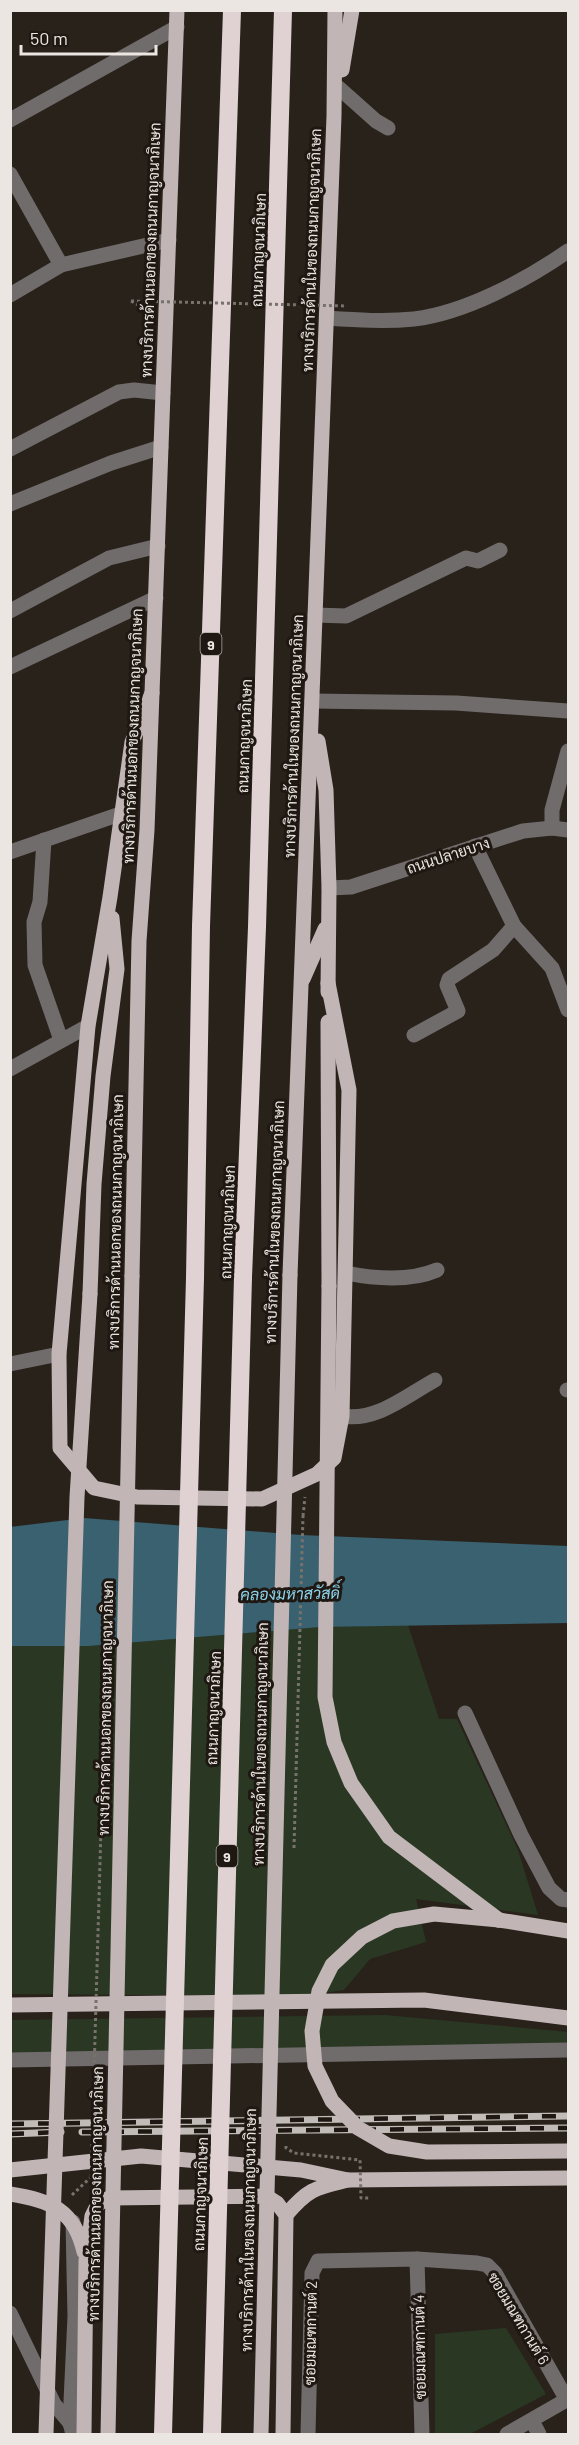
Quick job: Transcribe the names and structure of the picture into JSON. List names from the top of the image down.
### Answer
{
  "streets": {
    "highway": ["ถนนกาญจนาภิเษก", "9"],
    "main road": ["ทางบริการด้านนอกของถนนกาญจนาภิเษก", "ทางบริการด้านในของถนนกาญจนาภิเษก"],
    "street": [
      "ถนนปลายบาง",
      "ซอยมณฑกานต์ 6",
      "ซอยมณฑกานต์ 2",
      "ซอยมณฑกานต์ 4"
    ]
  },
  "crossings": [
    ["ซอยมณฑกานต์ 6", "ซอยมณฑกานต์ 2"],
    ["ซอยมณฑกานต์ 6", "ซอยมณฑกานต์ 4"],
    ["ซอยมณฑกานต์ 2", "ซอยมณฑกานต์ 4"]
  ],
  "water": ["คลองมหาสวัสดิ์"],
  "scale_bar": "50 m"
}
